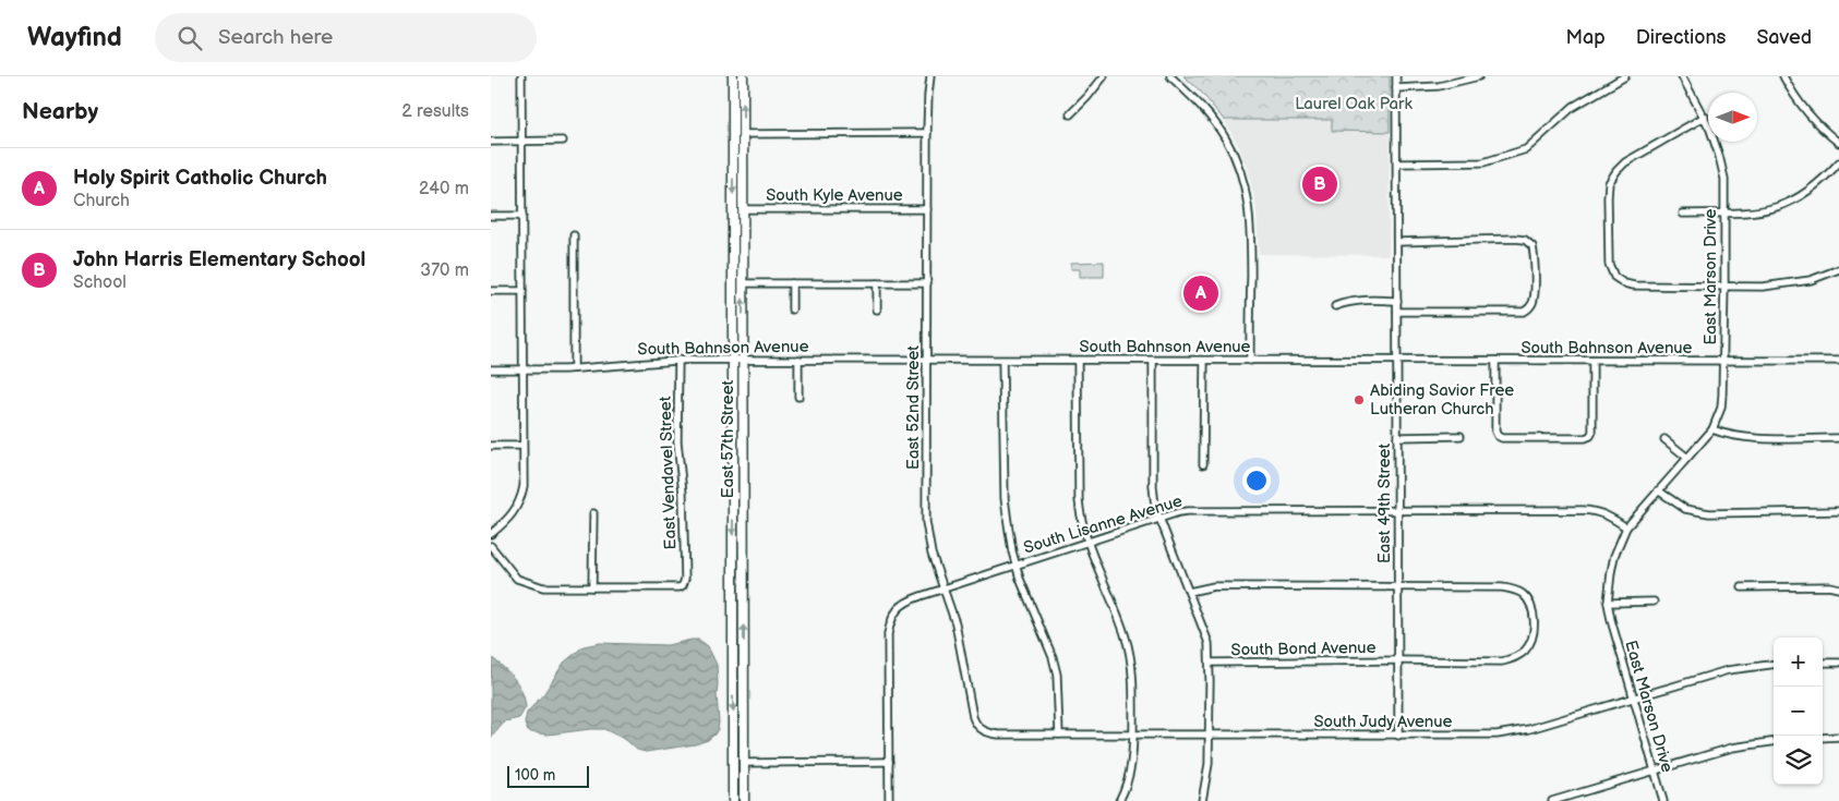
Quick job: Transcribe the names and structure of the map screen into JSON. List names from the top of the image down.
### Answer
{
  "streets": {
    "main road": ["East 57th Street"],
    "street": [
      "South Kyle Avenue",
      "East Marson Drive",
      "South Bahnson Avenue",
      "East 52nd Street",
      "East Vendavel Street",
      "East 49th Street",
      "South Lisanne Avenue",
      "South Bond Avenue",
      "South Judy Avenue"
    ]
  },
  "crossings": [
    ["South Kyle Avenue", "East 52nd Street"],
    ["South Kyle Avenue", "East 57th Street"],
    ["East Marson Drive", "South Bahnson Avenue"],
    ["East Marson Drive", "South Lisanne Avenue"],
    ["East Marson Drive", "South Judy Avenue"],
    ["South Bahnson Avenue", "East 52nd Street"],
    ["South Bahnson Avenue", "East 57th Street"],
    ["South Bahnson Avenue", "East Vendavel Street"],
    ["South Bahnson Avenue", "East 49th Street"],
    ["East 52nd Street", "South Lisanne Avenue"],
    ["East 52nd Street", "South Judy Avenue"],
    ["East 49th Street", "South Lisanne Avenue"],
    ["East 49th Street", "South Bond Avenue"],
    ["East 49th Street", "South Judy Avenue"]
  ],
  "parks": ["Laurel Oak Park"],
  "places": ["Abiding Savior Free Lutheran Church"],
  "scale_bar": "100 m",
  "north": "right",
  "page": {
    "header": "Wayfind",
    "search": "Search here",
    "nav": ["Map", "Directions", "Saved"],
    "heading": ["Nearby", "2 results"],
    "list": [
      {
        "mark": "A",
        "name": "Holy Spirit Catholic Church",
        "note": "Church",
        "value": "240 m"
      },
      {
        "mark": "B",
        "name": "John Harris Elementary School",
        "note": "School",
        "value": "370 m"
      }
    ],
    "pins": ["B", "A"],
    "map_buttons": ["+", "−"],
    "scale": "100 m"
  }
}
